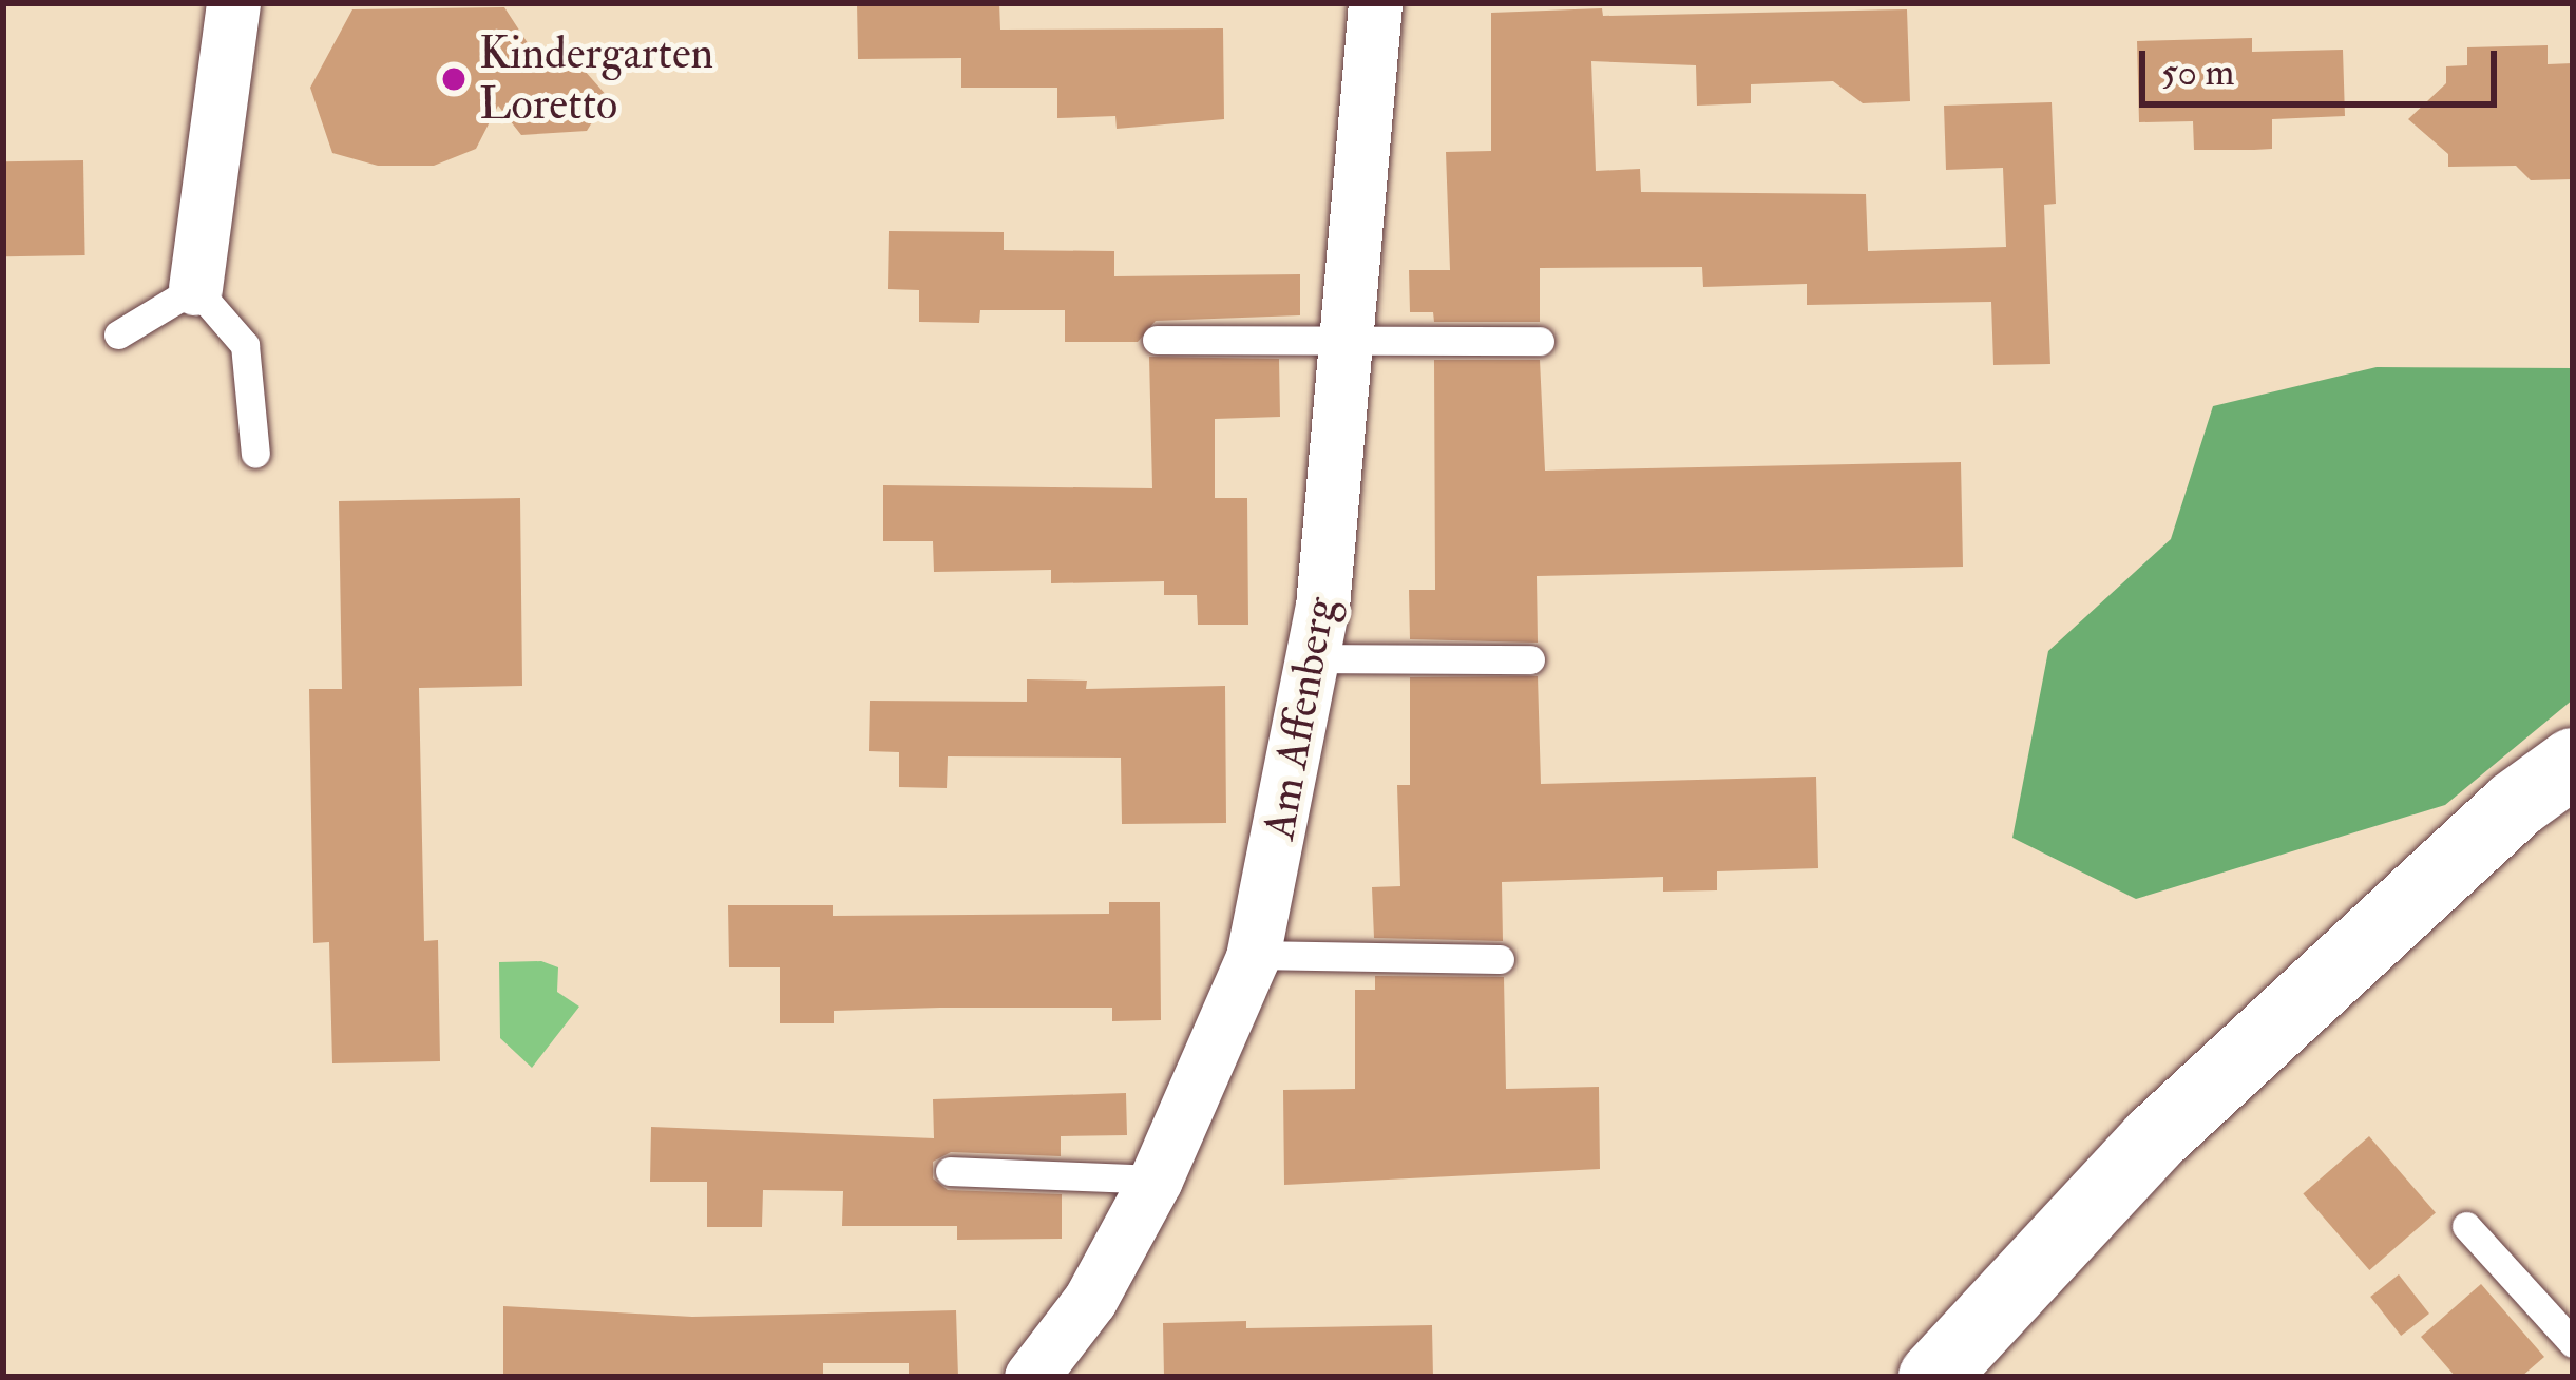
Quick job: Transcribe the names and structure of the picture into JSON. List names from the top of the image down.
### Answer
{
  "streets": {
    "street": ["Am Affenberg"]
  },
  "places": ["Kindergarten Loretto"],
  "scale_bar": "50 m"
}
